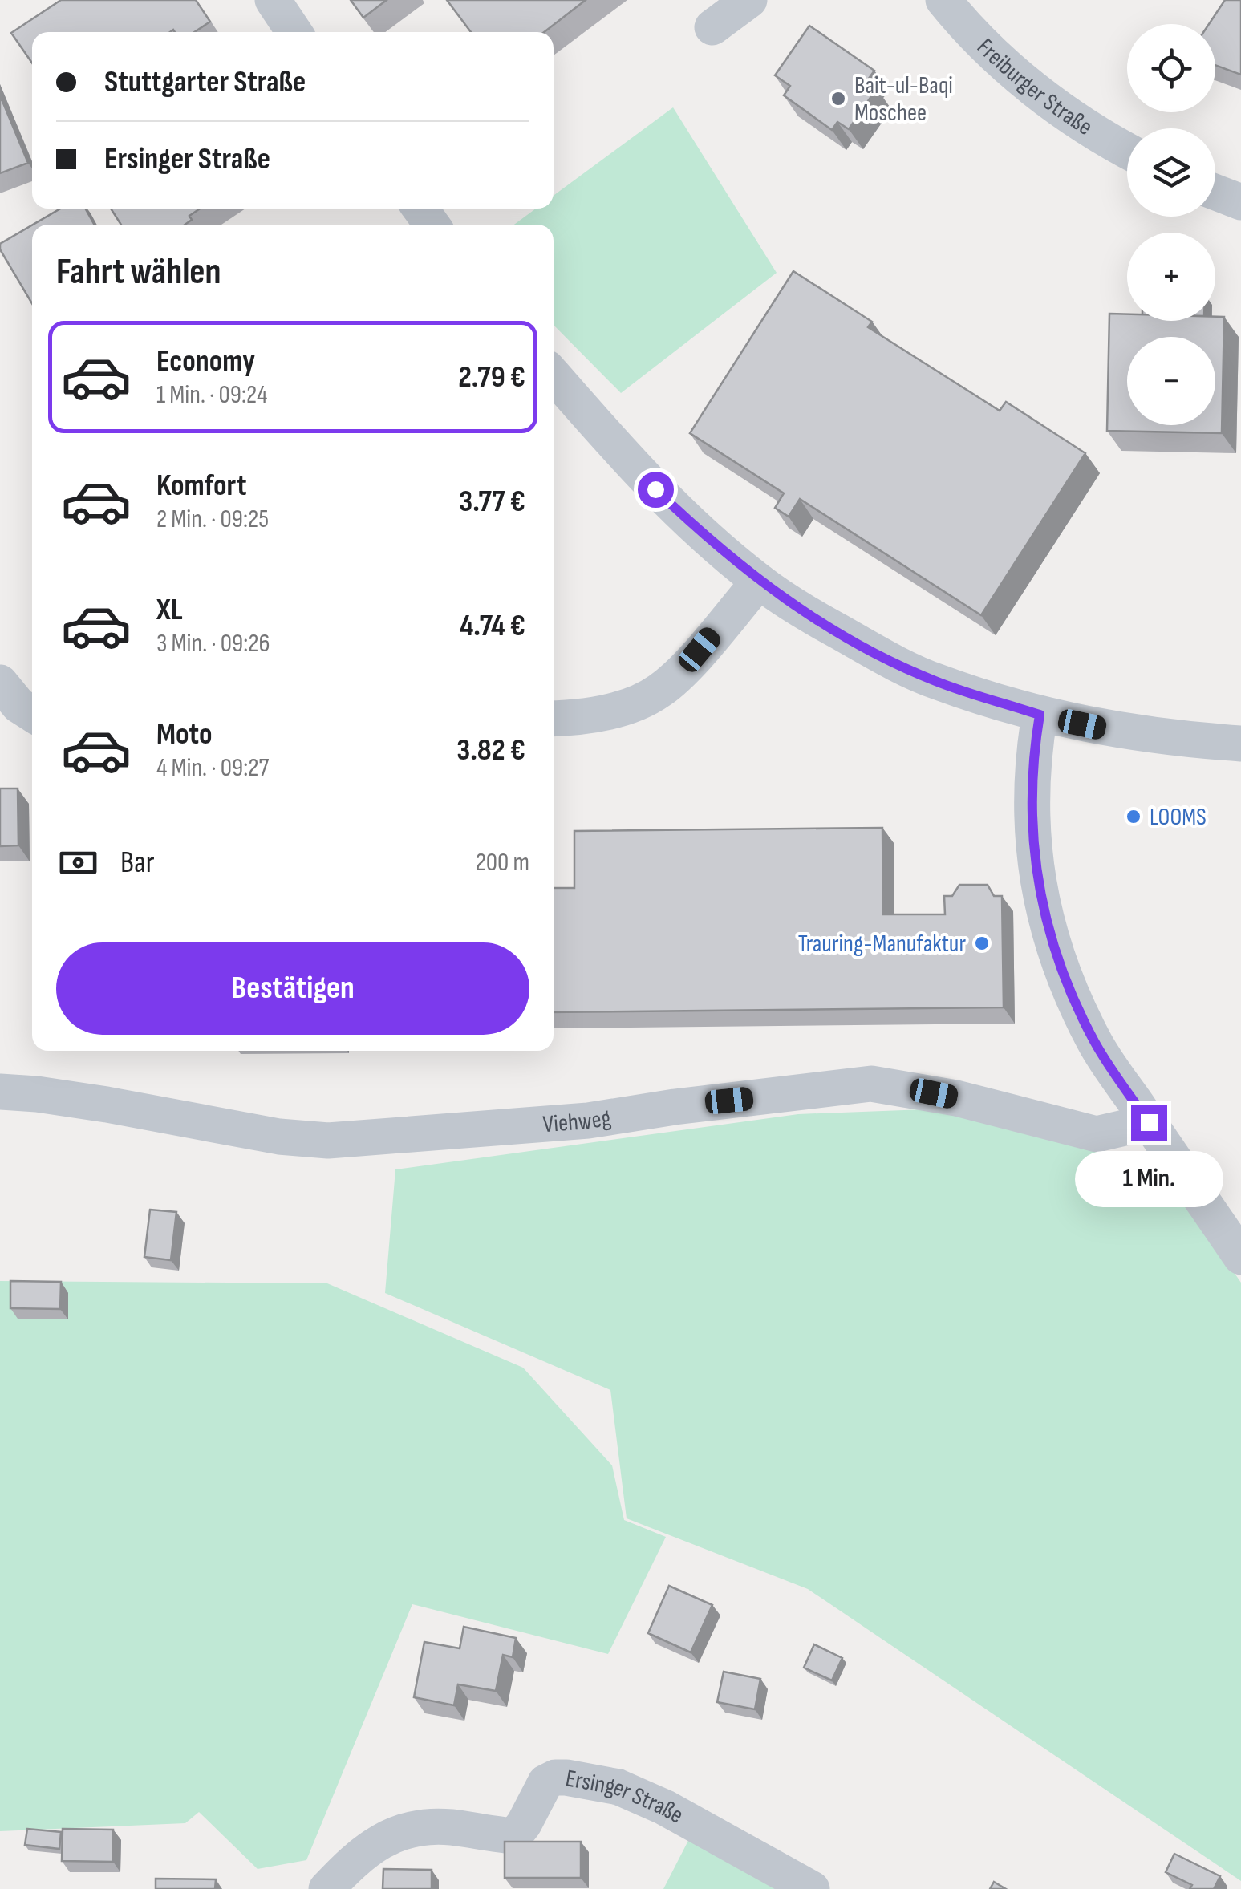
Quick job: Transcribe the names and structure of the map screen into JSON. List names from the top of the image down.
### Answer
{
  "streets": {
    "street": ["Freiburger Straße", "Viehweg", "Ersinger Straße"]
  },
  "places": ["Bait-ul-Baqi Moschee", "LOOMS", "Trauring-Manufaktur"],
  "page": {
    "map_buttons": ["+", "−"],
    "banner": ["Stuttgarter Straße", "Ersinger Straße"],
    "heading": "Fahrt wählen",
    "list": [
      {
        "name": "Economy",
        "note": "1 Min. · 09:24",
        "value": "2.79 €"
      },
      {
        "name": "Komfort",
        "note": "2 Min. · 09:25",
        "value": "3.77 €"
      },
      {
        "name": "XL",
        "note": "3 Min. · 09:26",
        "value": "4.74 €"
      },
      {
        "name": "Moto",
        "note": "4 Min. · 09:27",
        "value": "3.82 €"
      }
    ],
    "pay": ["Bar", "200 m"],
    "buttons": "Bestätigen",
    "bubble": "1 Min."
  }
}
